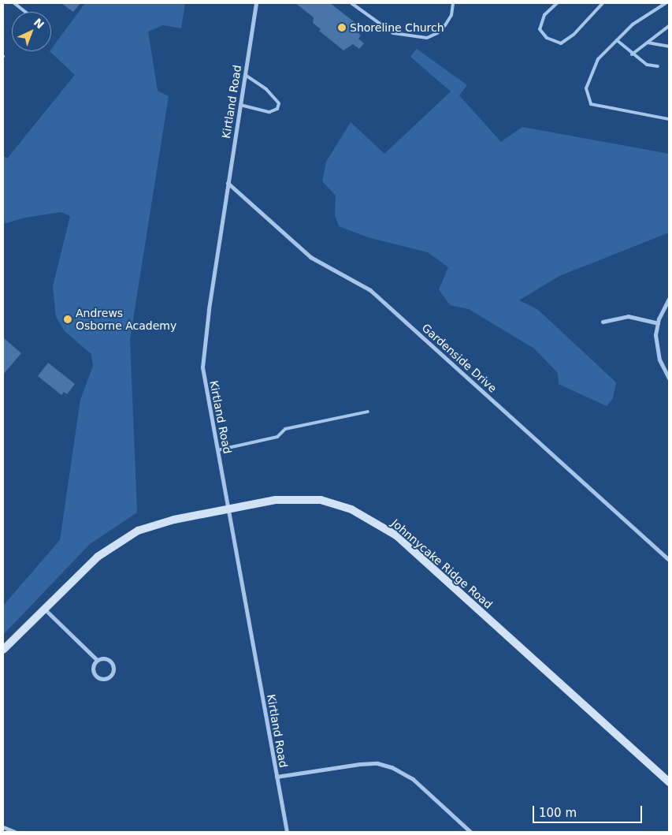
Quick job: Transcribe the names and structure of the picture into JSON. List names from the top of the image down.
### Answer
{
  "streets": {
    "main road": ["Johnnycake Ridge Road"],
    "street": ["Kirtland Road", "Gardenside Drive"]
  },
  "crossings": [
    ["Kirtland Road", "Gardenside Drive"],
    ["Kirtland Road", "Johnnycake Ridge Road"]
  ],
  "places": ["Shoreline Church", "Andrews Osborne Academy"],
  "scale_bar": "100 m",
  "north": "top right"
}
